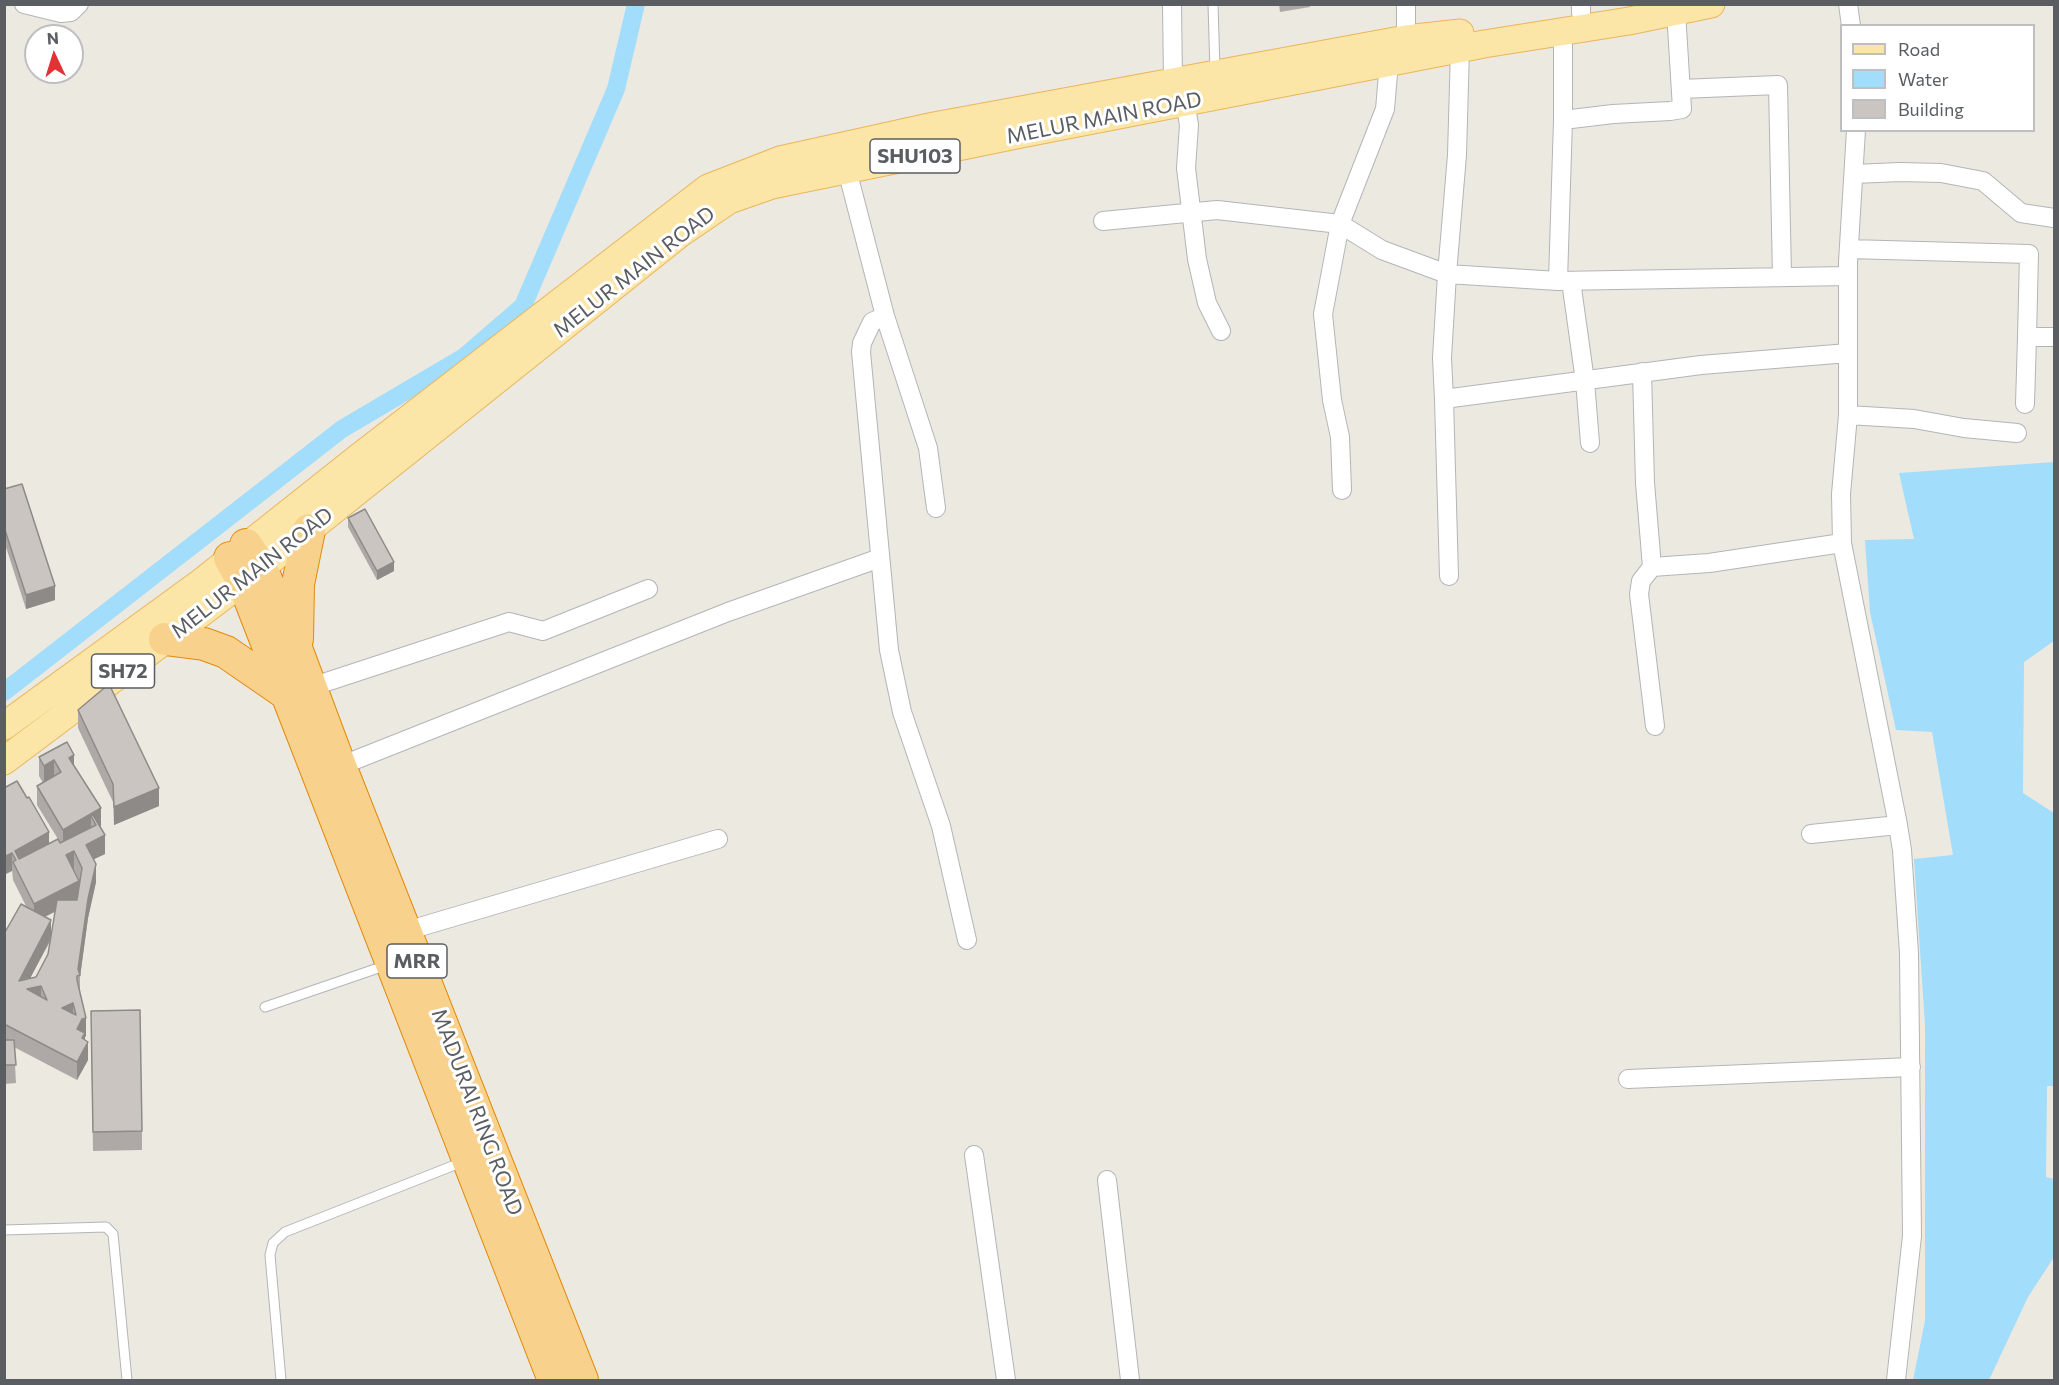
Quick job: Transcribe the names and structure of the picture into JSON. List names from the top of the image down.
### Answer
{
  "streets": {
    "highway": ["MRR", "MADURAI RING ROAD"],
    "main road": ["MELUR MAIN ROAD", "SHU103", "SH72"]
  },
  "crossings": [
    ["MELUR MAIN ROAD", "MADURAI RING ROAD"]
  ],
  "legend": ["Road", "Water", "Building"],
  "north": "top"
}
